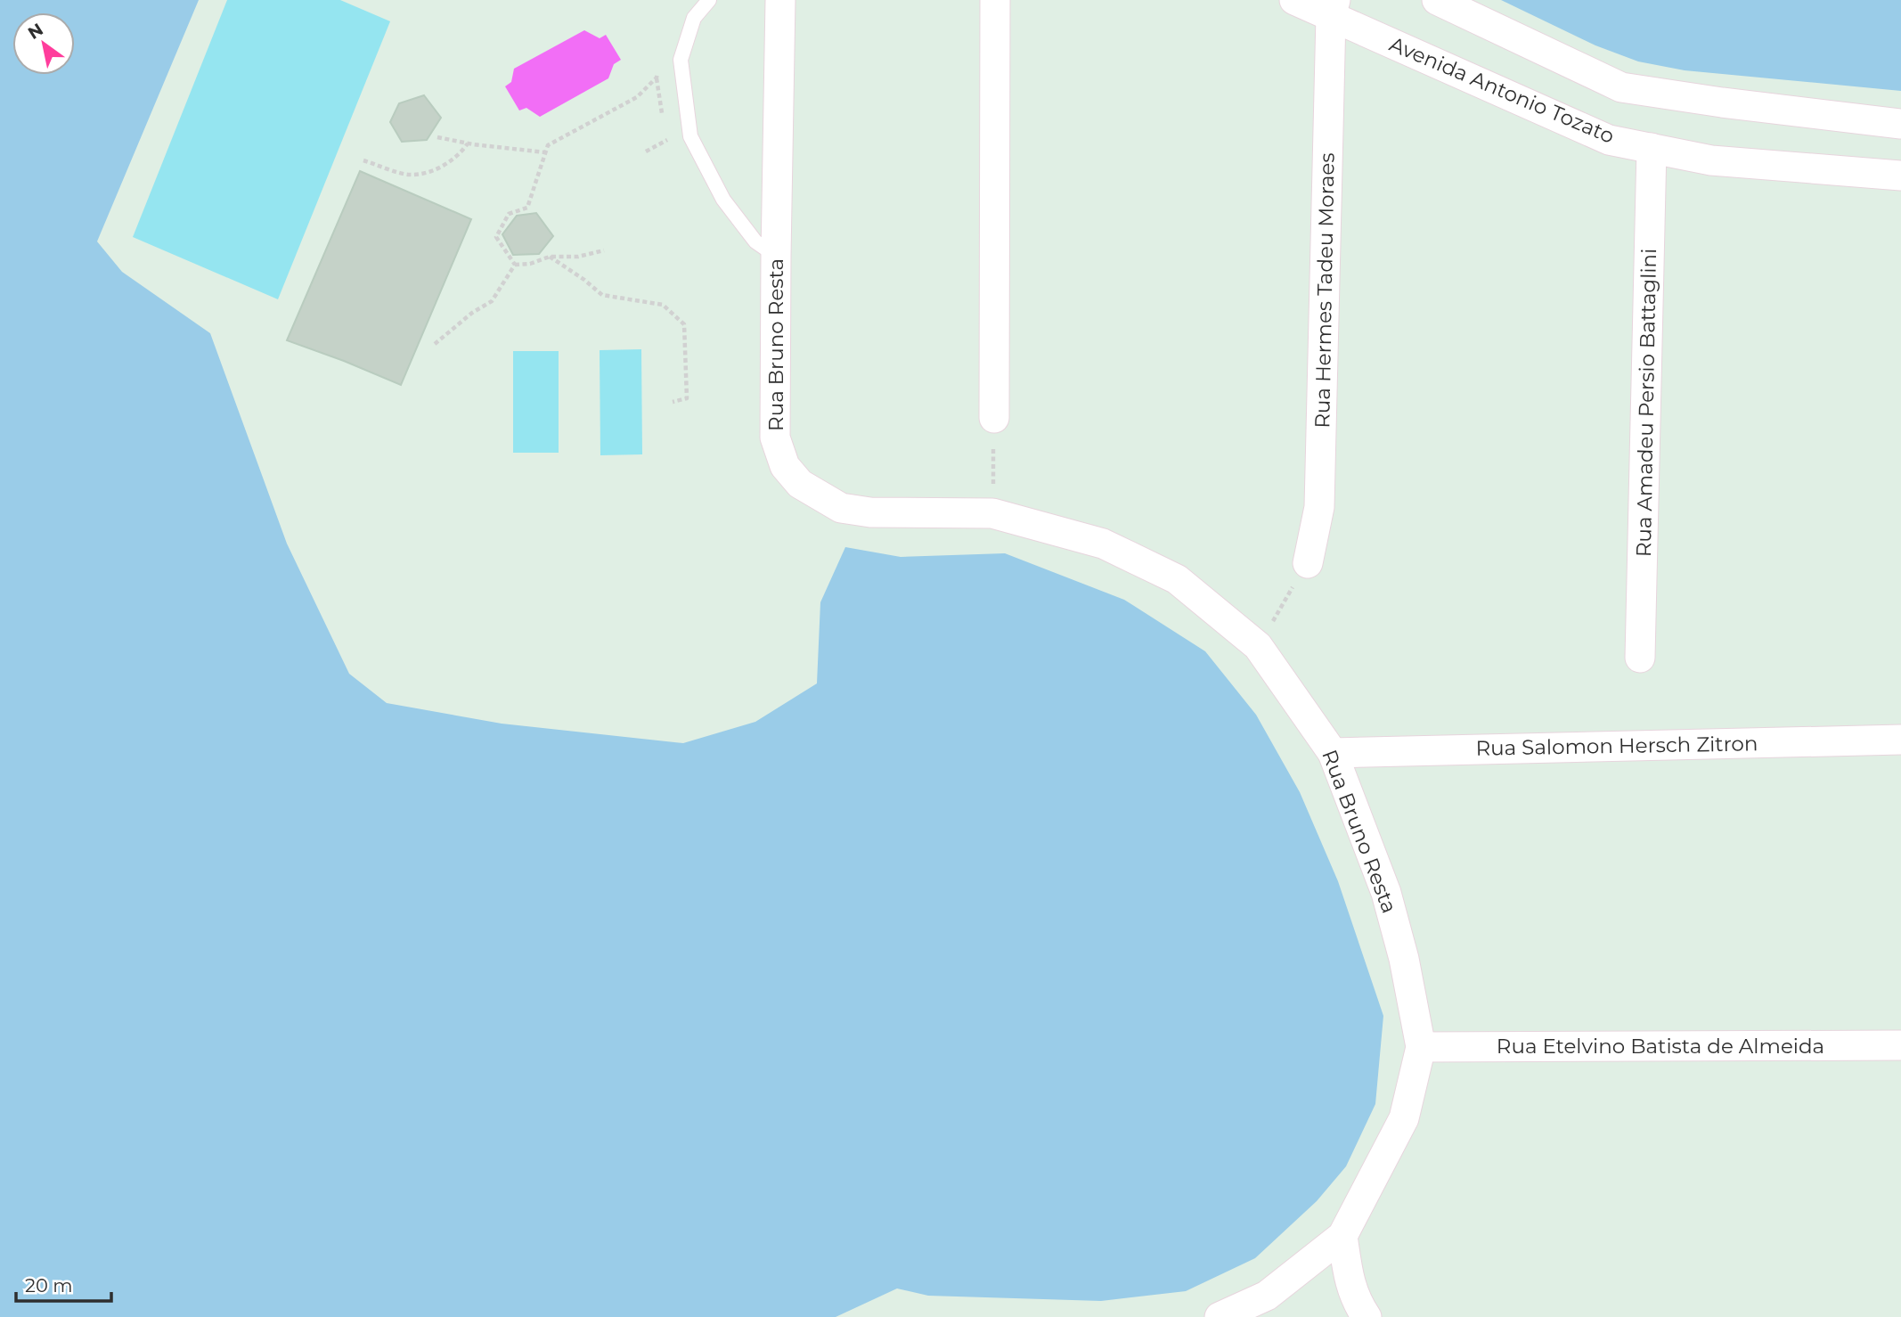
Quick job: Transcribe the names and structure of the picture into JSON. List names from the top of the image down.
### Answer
{
  "streets": {
    "street": [
      "Avenida Antonio Tozato",
      "Rua Hermes Tadeu Moraes",
      "Rua Bruno Resta",
      "Rua Amadeu Persio Battaglini",
      "Rua Salomon Hersch Zitron",
      "Rua Etelvino Batista de Almeida"
    ]
  },
  "crossings": [
    ["Avenida Antonio Tozato", "Rua Hermes Tadeu Moraes"],
    ["Avenida Antonio Tozato", "Rua Amadeu Persio Battaglini"],
    ["Rua Bruno Resta", "Rua Salomon Hersch Zitron"],
    ["Rua Bruno Resta", "Rua Etelvino Batista de Almeida"]
  ],
  "scale_bar": "20 m",
  "north": "top left"
}
